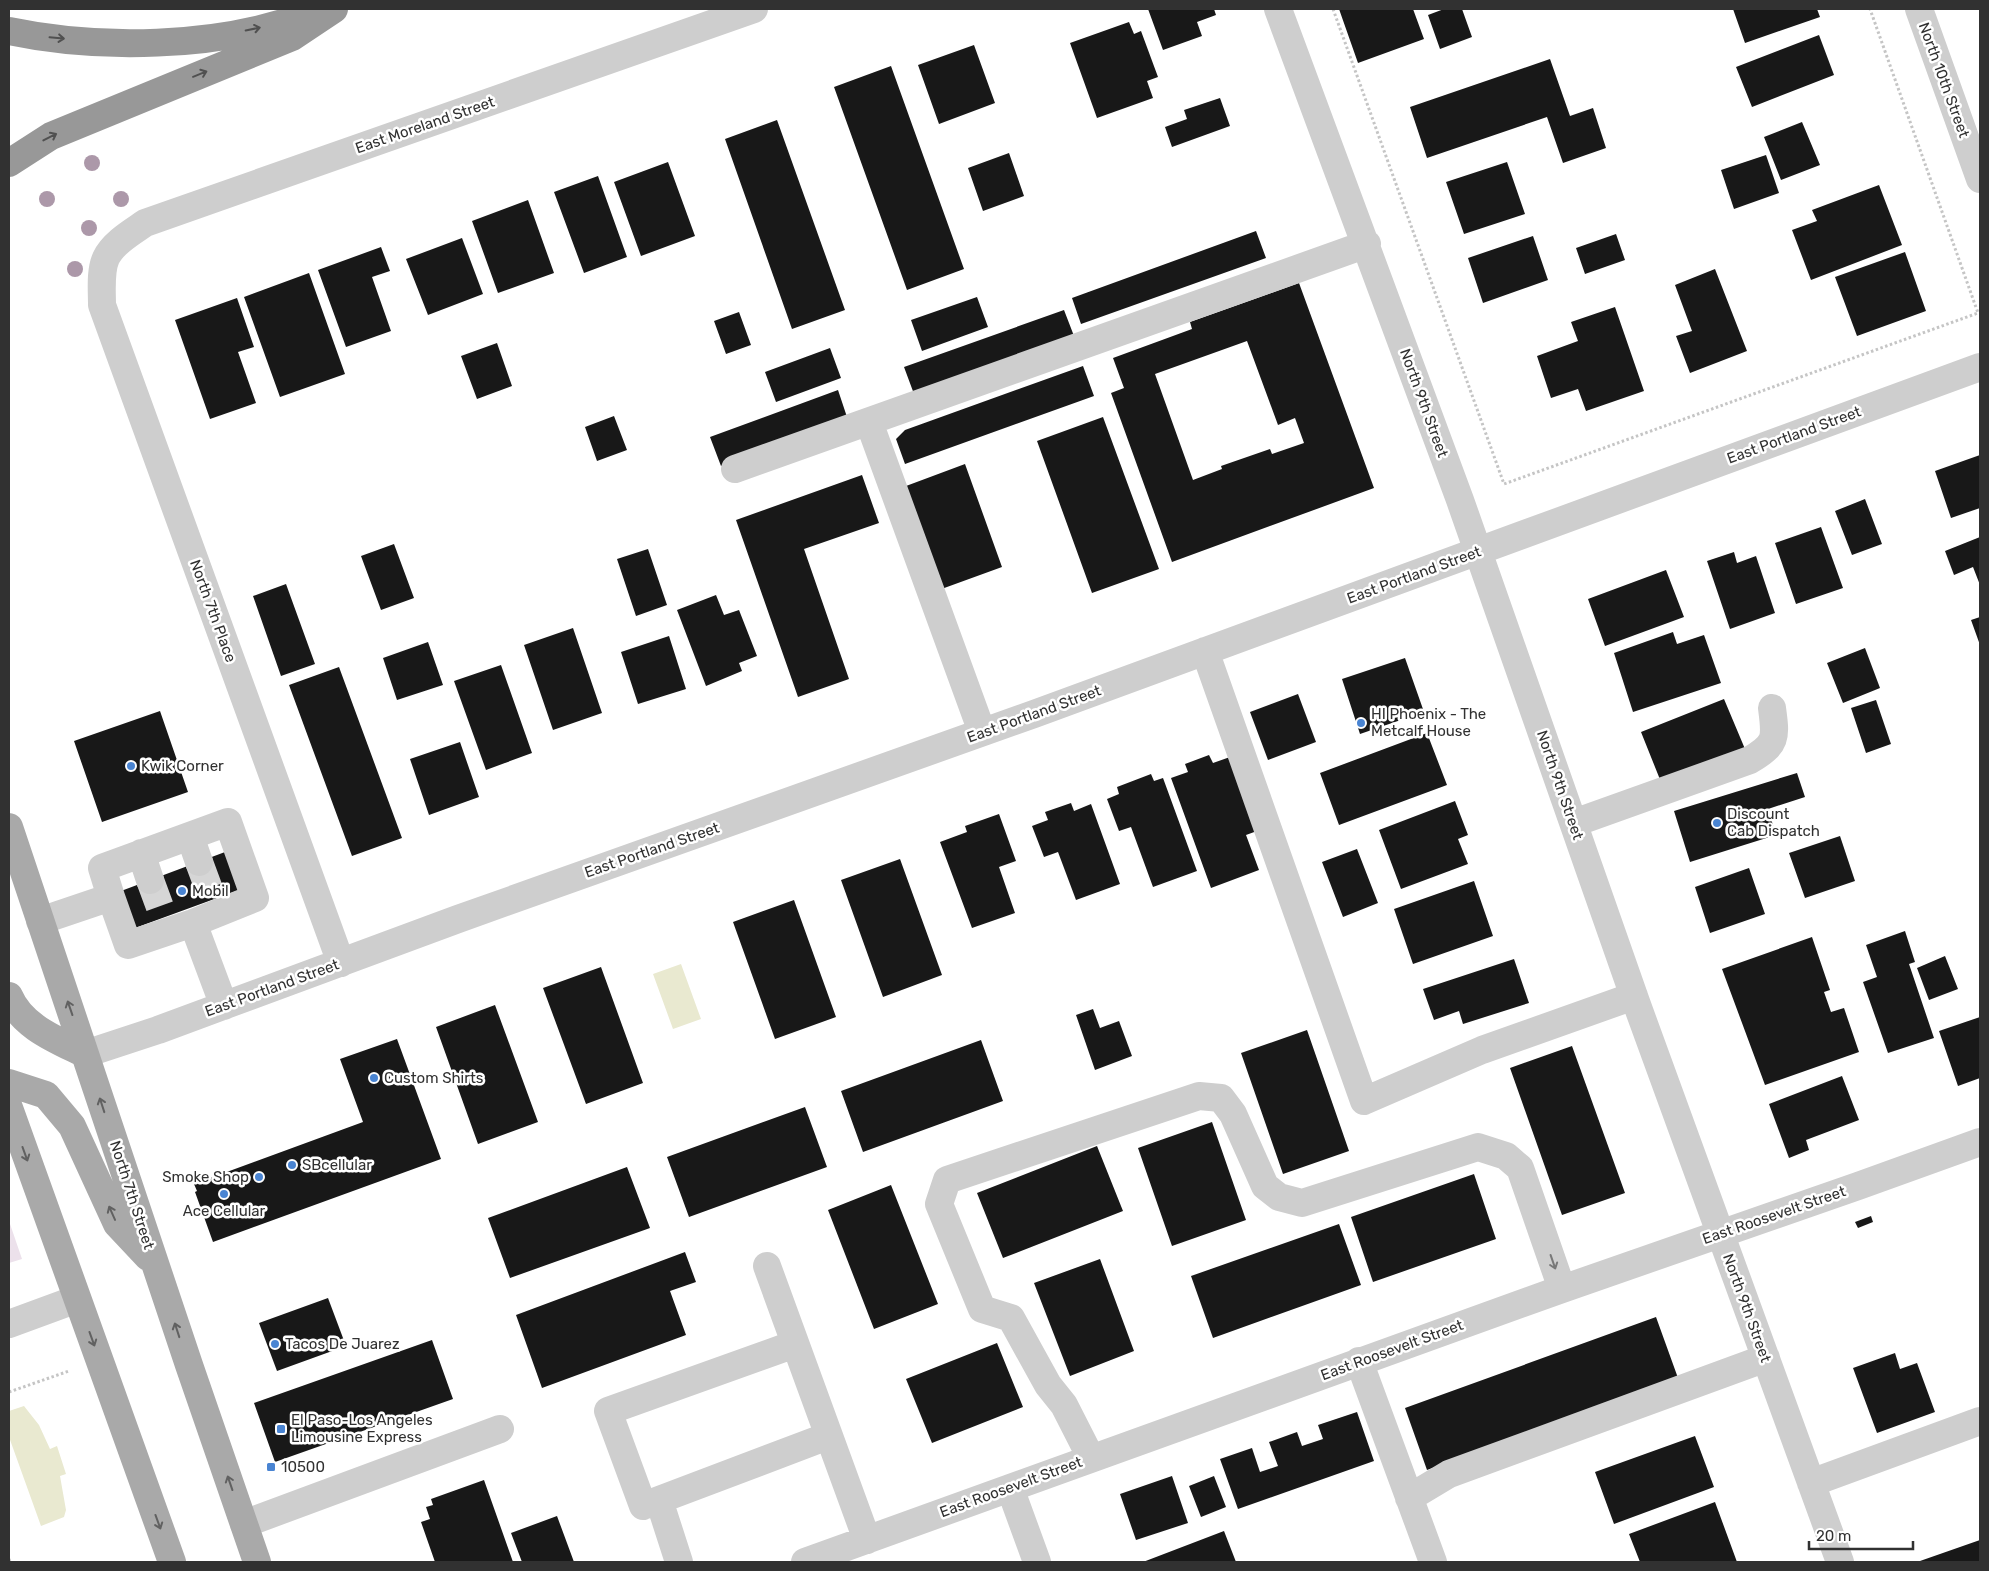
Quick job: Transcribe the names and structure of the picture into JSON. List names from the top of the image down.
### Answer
{
  "streets": {
    "main road": ["North 7th Street"],
    "street": [
      "North 10th Street",
      "East Moreland Street",
      "North 9th Street",
      "East Portland Street",
      "North 7th Place",
      "East Roosevelt Street"
    ]
  },
  "crossings": [
    ["East Moreland Street", "North 7th Place"],
    ["North 9th Street", "East Portland Street"],
    ["North 9th Street", "East Roosevelt Street"],
    ["East Portland Street", "North 7th Place"],
    ["East Portland Street", "North 7th Street"]
  ],
  "places": {
    "other": [
      "HI Phoenix - The Metcalf House",
      "Kwik Corner",
      "Discount Cab Dispatch",
      "Mobil",
      "Custom Shirts",
      "SBcellular",
      "Smoke Shop",
      "Ace Cellular",
      "Tacos De Juarez"
    ],
    "transit": ["El Paso-Los Angeles Limousine Express", "10500"]
  },
  "scale_bar": "20 m"
}
